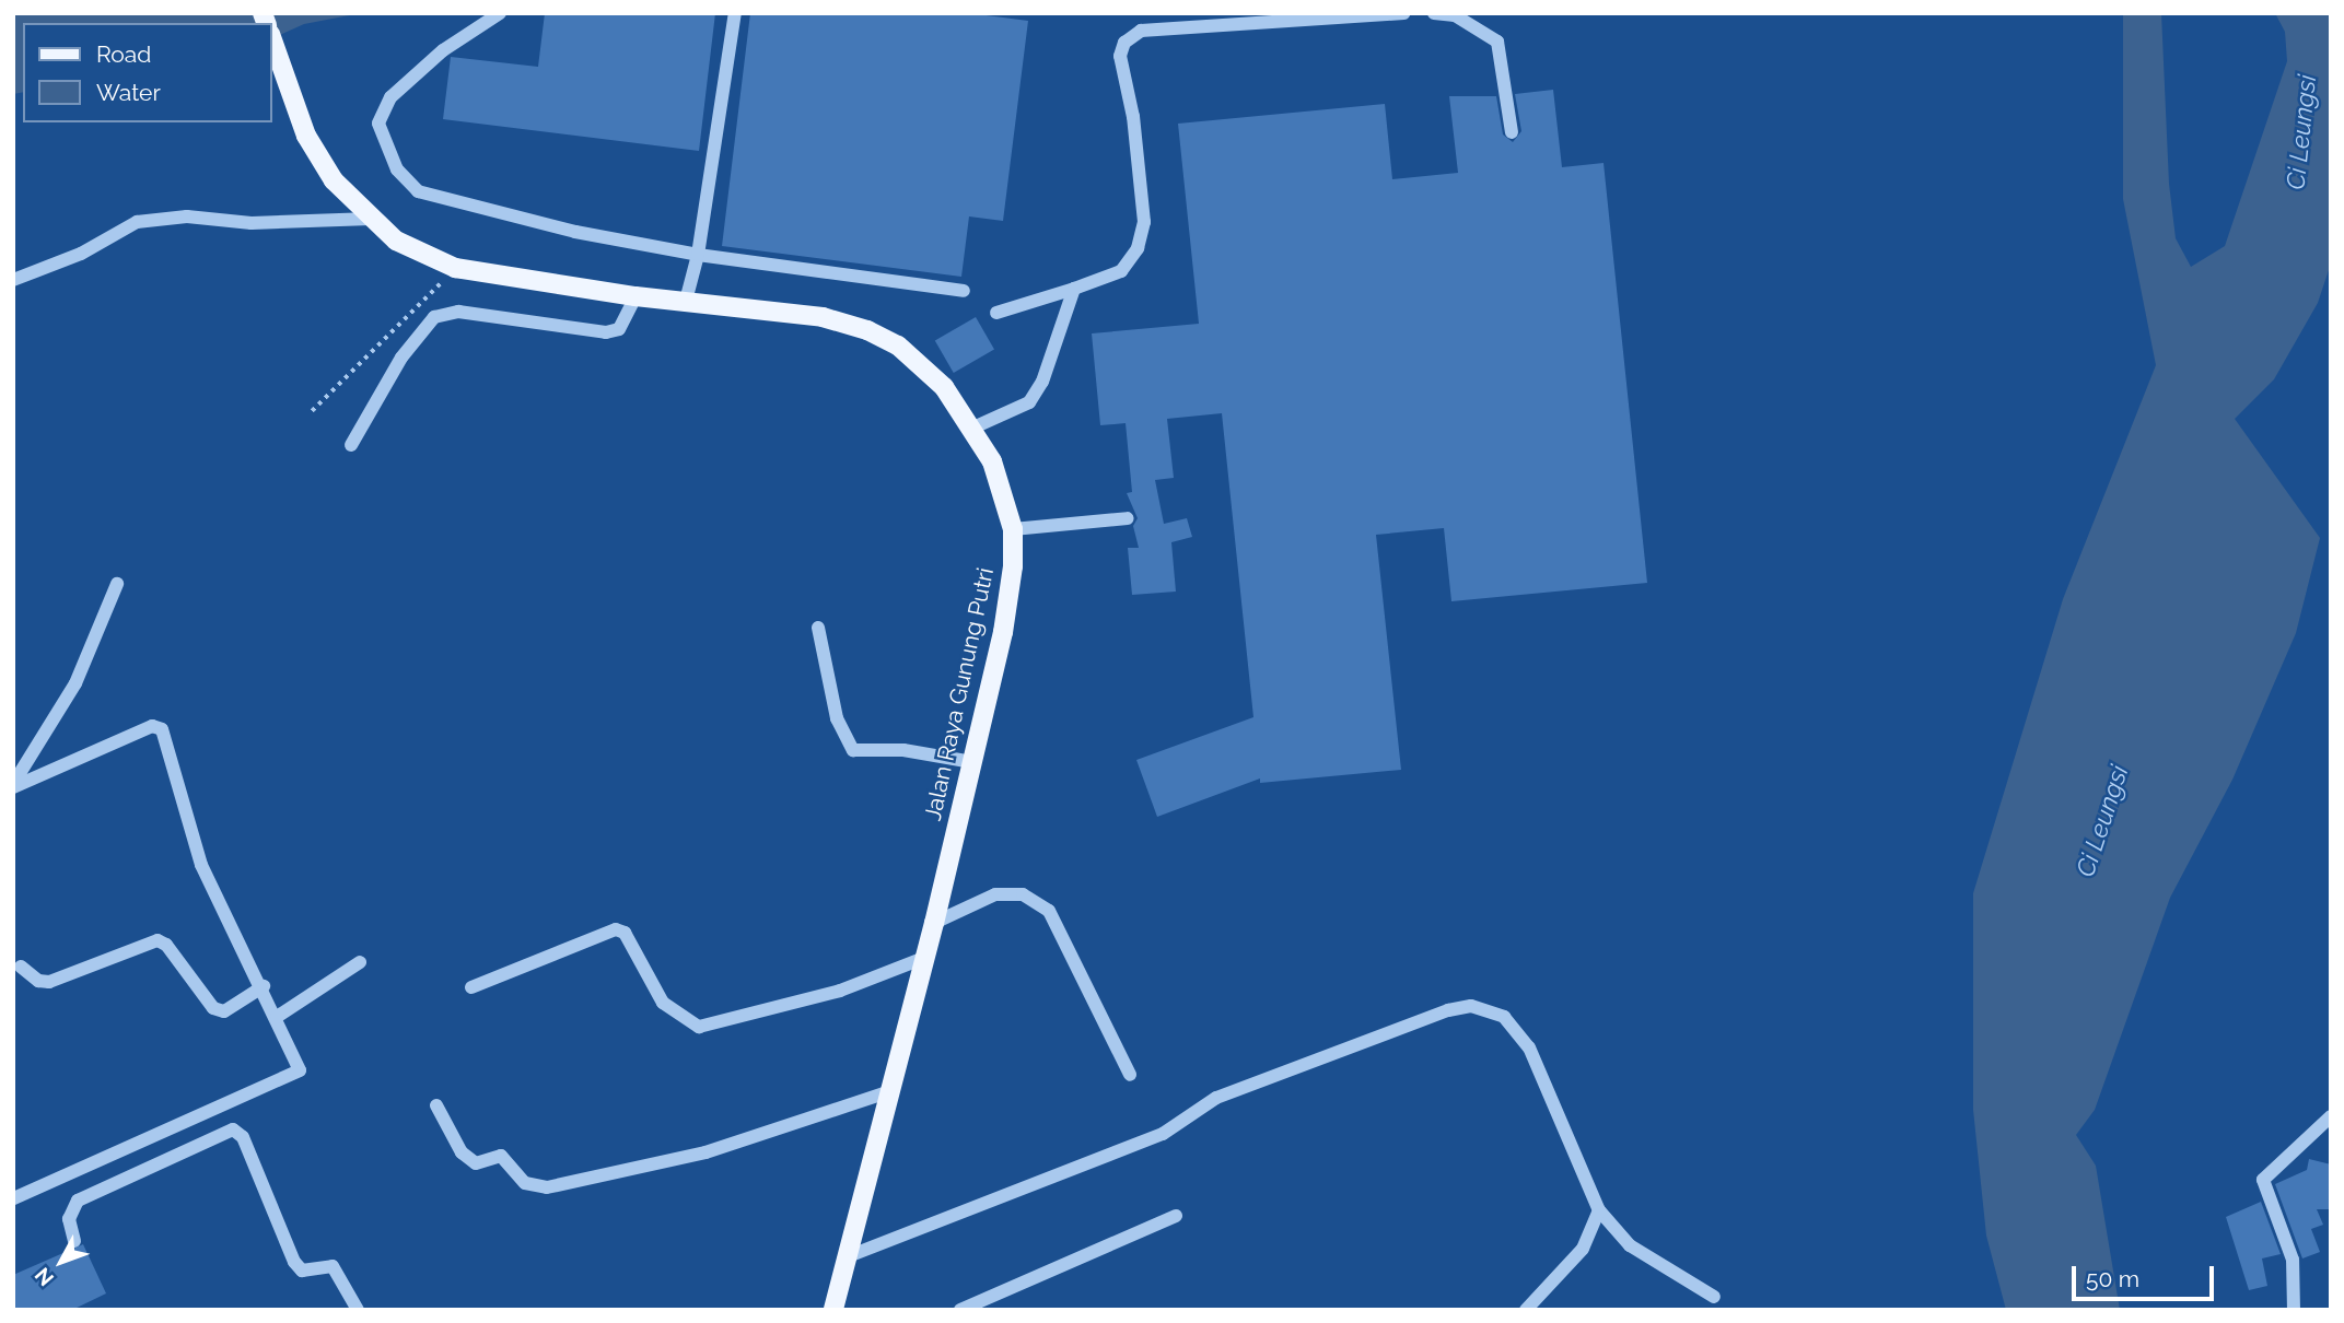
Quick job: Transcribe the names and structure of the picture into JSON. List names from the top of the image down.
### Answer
{
  "streets": {
    "main road": ["Jalan Raya Gunung Putri"]
  },
  "water": ["Ci Leungsi"],
  "legend": ["Road", "Water"],
  "scale_bar": "50 m",
  "north": "bottom left"
}
